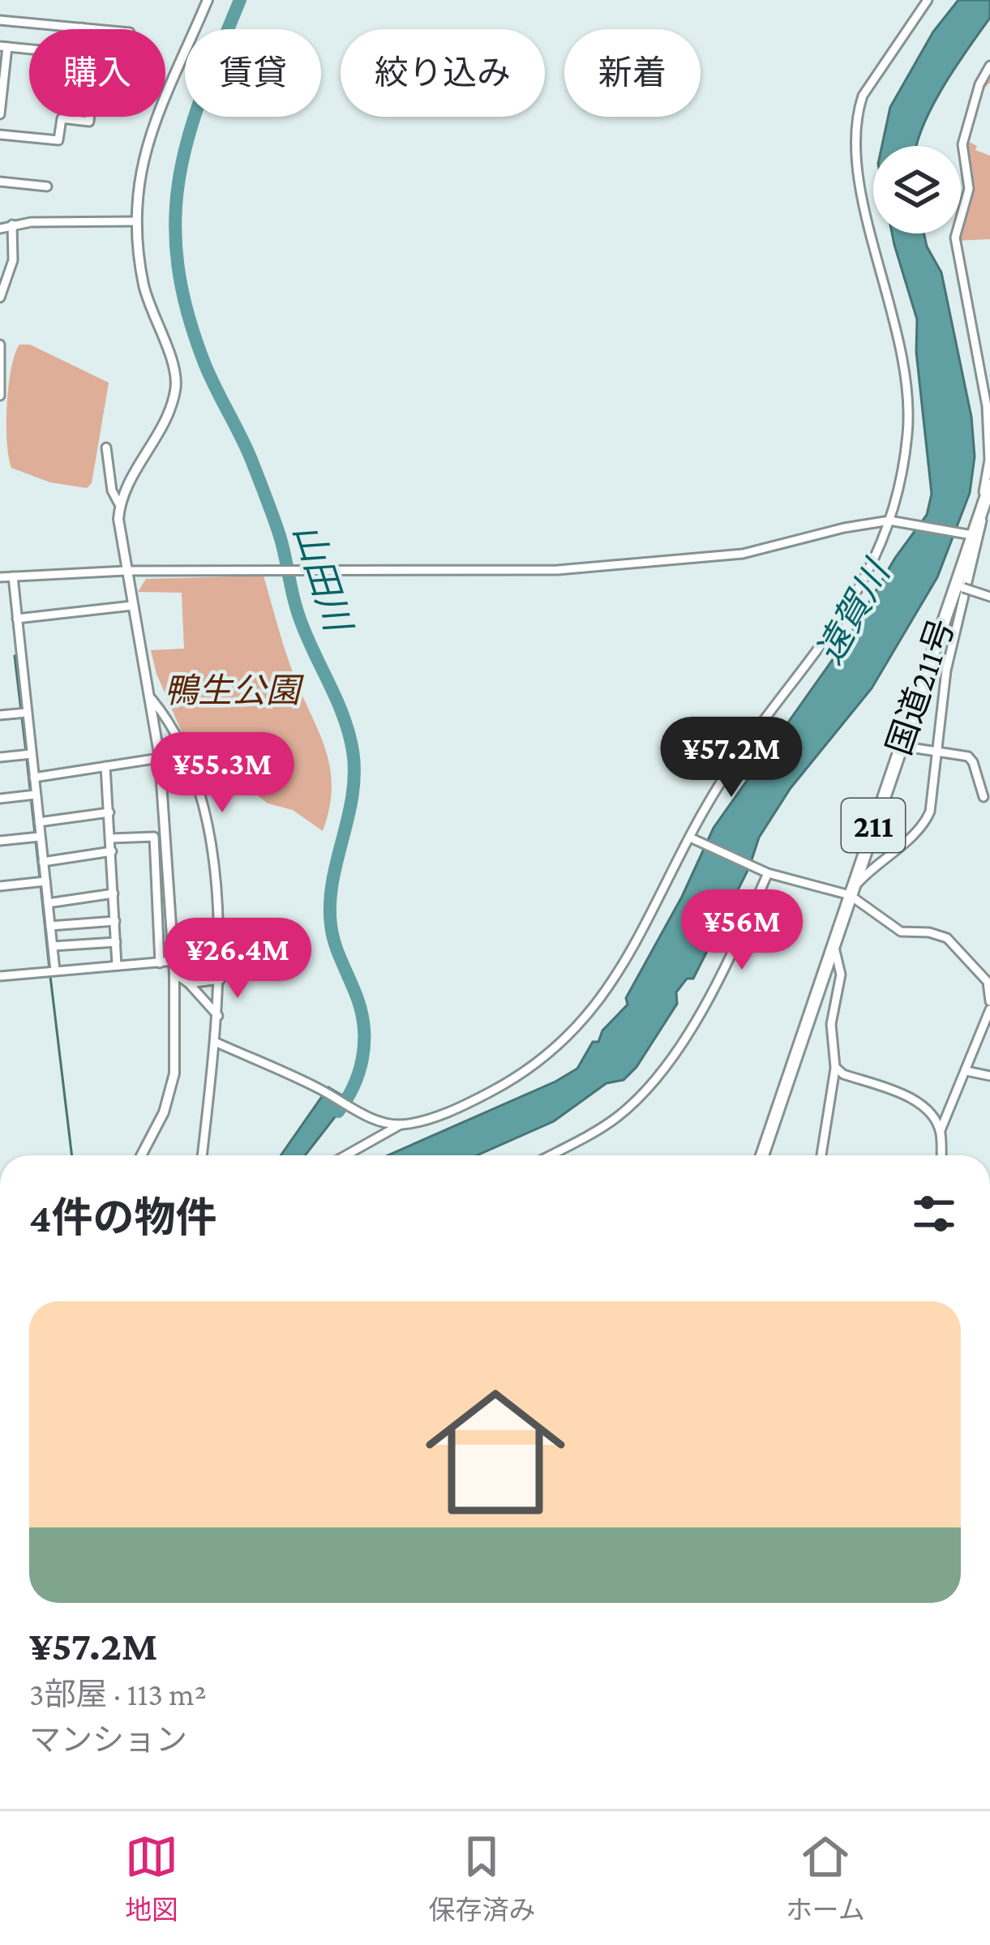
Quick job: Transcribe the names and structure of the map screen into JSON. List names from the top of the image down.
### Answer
{
  "streets": {
    "highway": ["国道211号", "211"]
  },
  "water": ["山田川", "遠賀川"],
  "parks": ["鴨生公園"],
  "page": {
    "chip": [
      "購入",
      "賃貸",
      "絞り込み",
      "新着"
    ],
    "price": [
      "¥57.2M",
      "¥55.3M",
      "¥56M",
      "¥26.4M"
    ],
    "heading": "4件の物件",
    "list": [
      {
        "name": "¥57.2M",
        "note": "3部屋 · 113 m² · マンション"
      }
    ],
    "tabs": ["地図", "保存済み", "ホーム"]
  }
}
